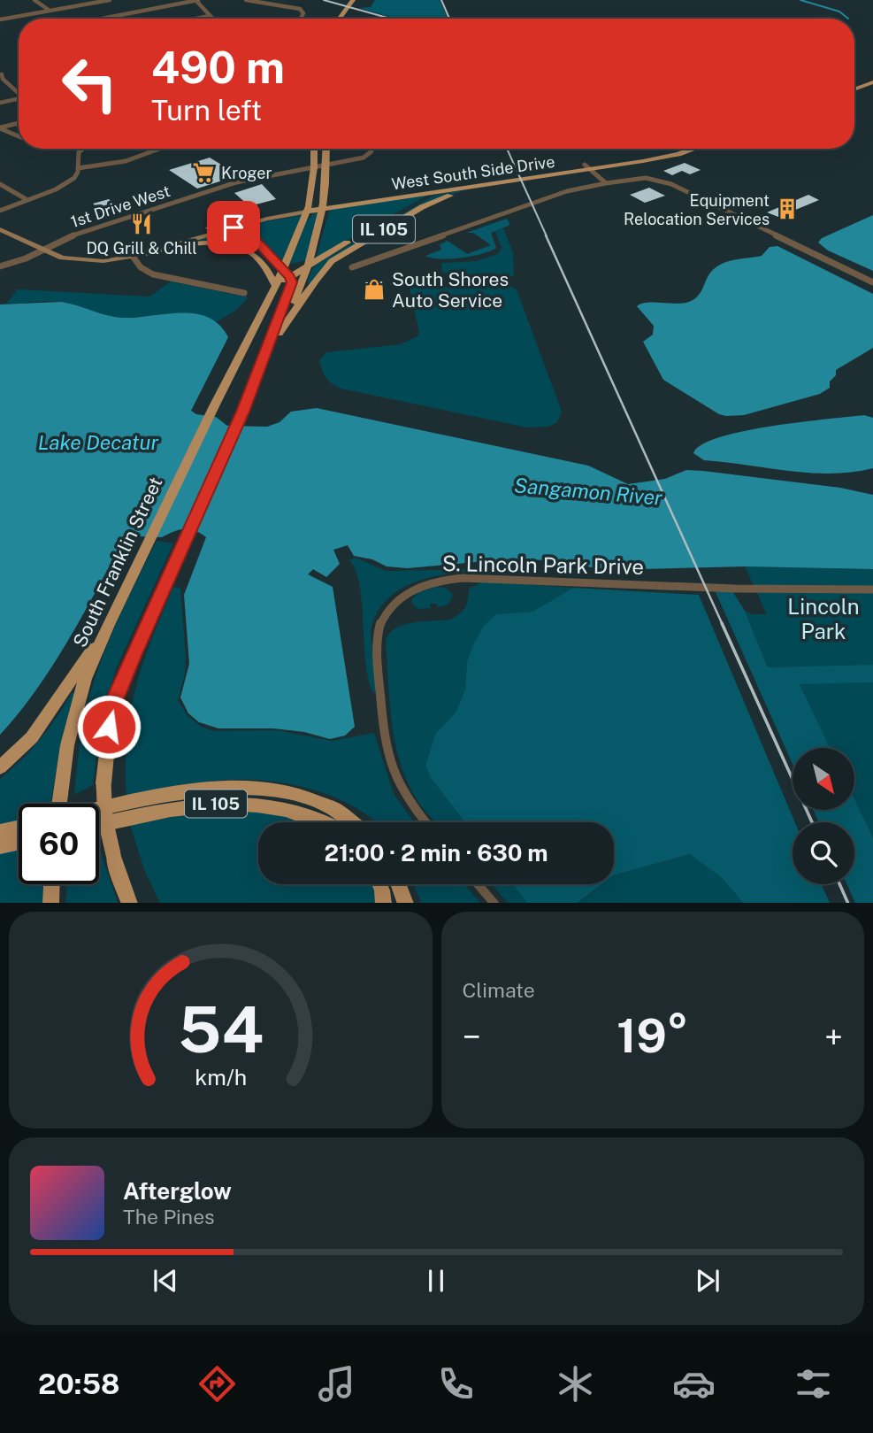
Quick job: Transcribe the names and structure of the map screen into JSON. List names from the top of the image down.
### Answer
{
  "streets": {
    "main road": ["West South Side Drive", "IL 105", "South Franklin Street"],
    "street": ["1st Drive West", "S. Lincoln Park Drive"]
  },
  "crossings": [
    ["West South Side Drive", "IL 105"],
    ["IL 105", "South Franklin Street"]
  ],
  "water": ["Lake Decatur", "Sangamon River"],
  "parks": ["Lincoln Park"],
  "places": {
    "supermarket": ["Kroger"],
    "building": ["Equipment Relocation Services"],
    "restaurant": ["DQ Grill & Chill"],
    "shop": ["South Shores Auto Service"]
  },
  "north": "bottom right",
  "page": {
    "turn": ["490 m", "Turn left"],
    "limit": "60",
    "trip": "21:00 · 2 min · 630 m",
    "tile": "Climate",
    "heat": ["−", "19°", "+"],
    "song": ["Afterglow", "The Pines"],
    "tabs": "20:58",
    "gauge": ["54", "km/h"]
  }
}
